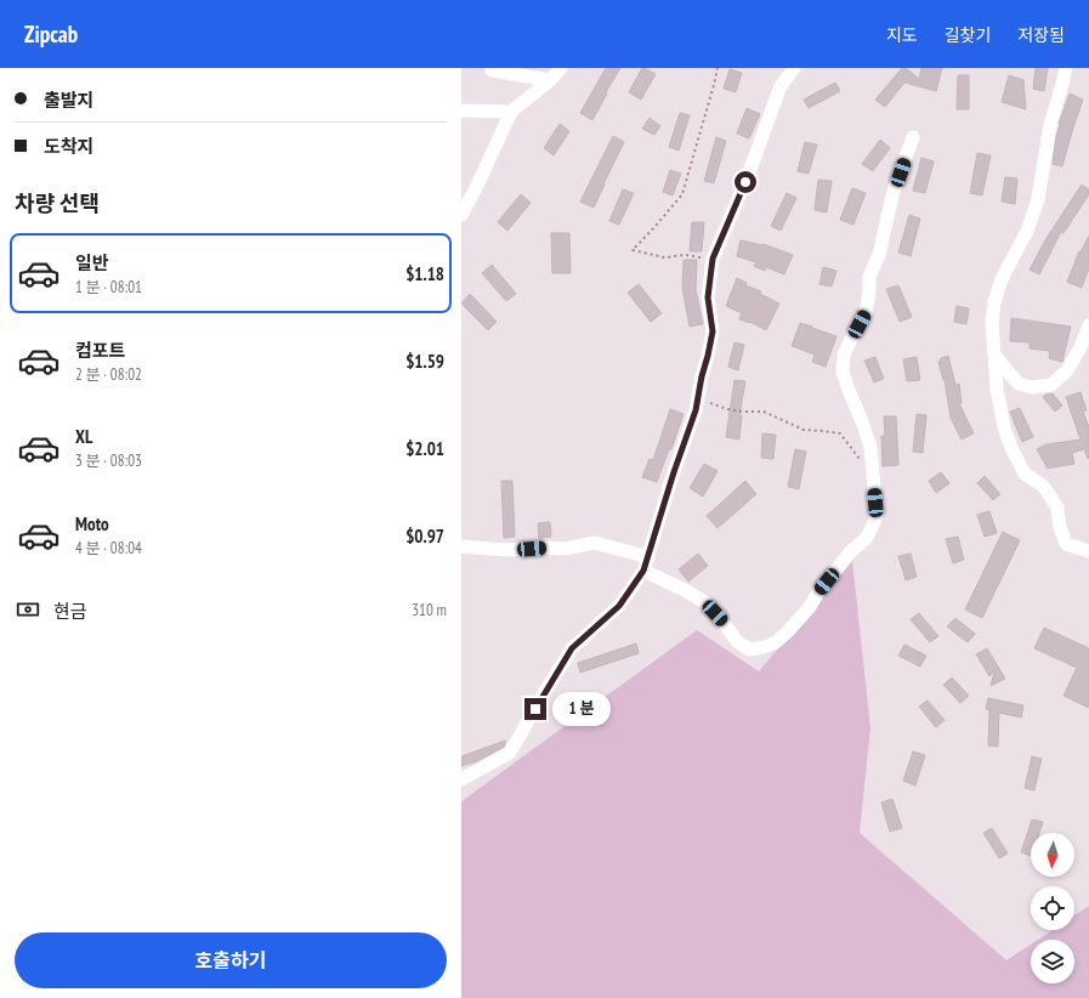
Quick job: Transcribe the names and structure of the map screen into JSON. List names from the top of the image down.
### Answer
{
  "north": "bottom",
  "page": {
    "header": "Zipcab",
    "nav": ["지도", "길찾기", "저장됨"],
    "banner": ["출발지", "도착지"],
    "heading": "차량 선택",
    "list": [
      {
        "name": "일반",
        "note": "1 분 · 08:01",
        "value": "$1.18"
      },
      {
        "name": "컴포트",
        "note": "2 분 · 08:02",
        "value": "$1.59"
      },
      {
        "name": "XL",
        "note": "3 분 · 08:03",
        "value": "$2.01"
      },
      {
        "name": "Moto",
        "note": "4 분 · 08:04",
        "value": "$0.97"
      }
    ],
    "pay": ["현금", "310 m"],
    "bubble": "1 분",
    "buttons": "호출하기"
  }
}
